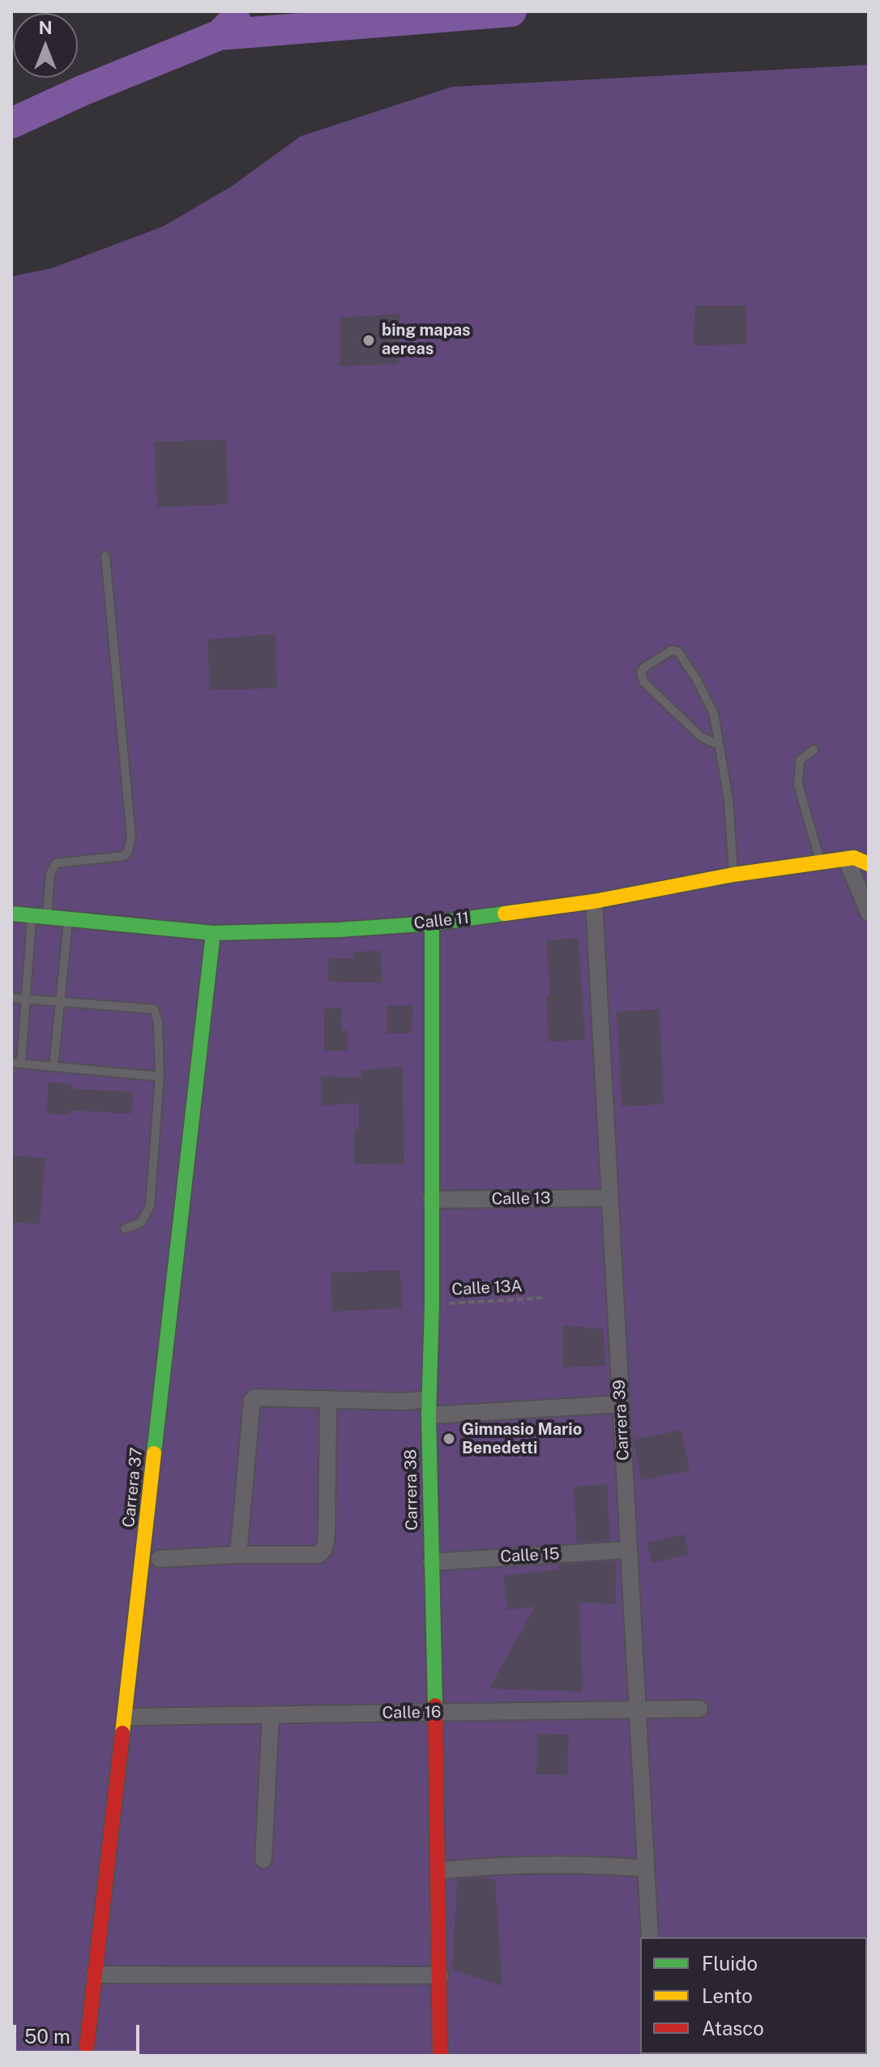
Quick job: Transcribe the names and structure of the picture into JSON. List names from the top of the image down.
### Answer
{
  "streets": {
    "street": [
      "Calle 11",
      "Calle 13",
      "Carrera 39",
      "Carrera 37",
      "Carrera 38",
      "Calle 15",
      "Calle 16"
    ],
    "path": ["Calle 13A"]
  },
  "crossings": [
    ["Calle 11", "Carrera 39"],
    ["Calle 11", "Carrera 37"],
    ["Calle 11", "Carrera 38"],
    ["Calle 13", "Carrera 39"],
    ["Calle 13", "Carrera 38"],
    ["Calle 13A", "Carrera 38"],
    ["Carrera 39", "Calle 15"],
    ["Carrera 39", "Calle 16"],
    ["Carrera 37", "Calle 16"],
    ["Carrera 38", "Calle 15"],
    ["Carrera 38", "Calle 16"]
  ],
  "places": ["bing mapas aereas", "Gimnasio Mario Benedetti"],
  "legend": ["Fluido", "Lento", "Atasco"],
  "scale_bar": "50 m",
  "north": "top"
}
